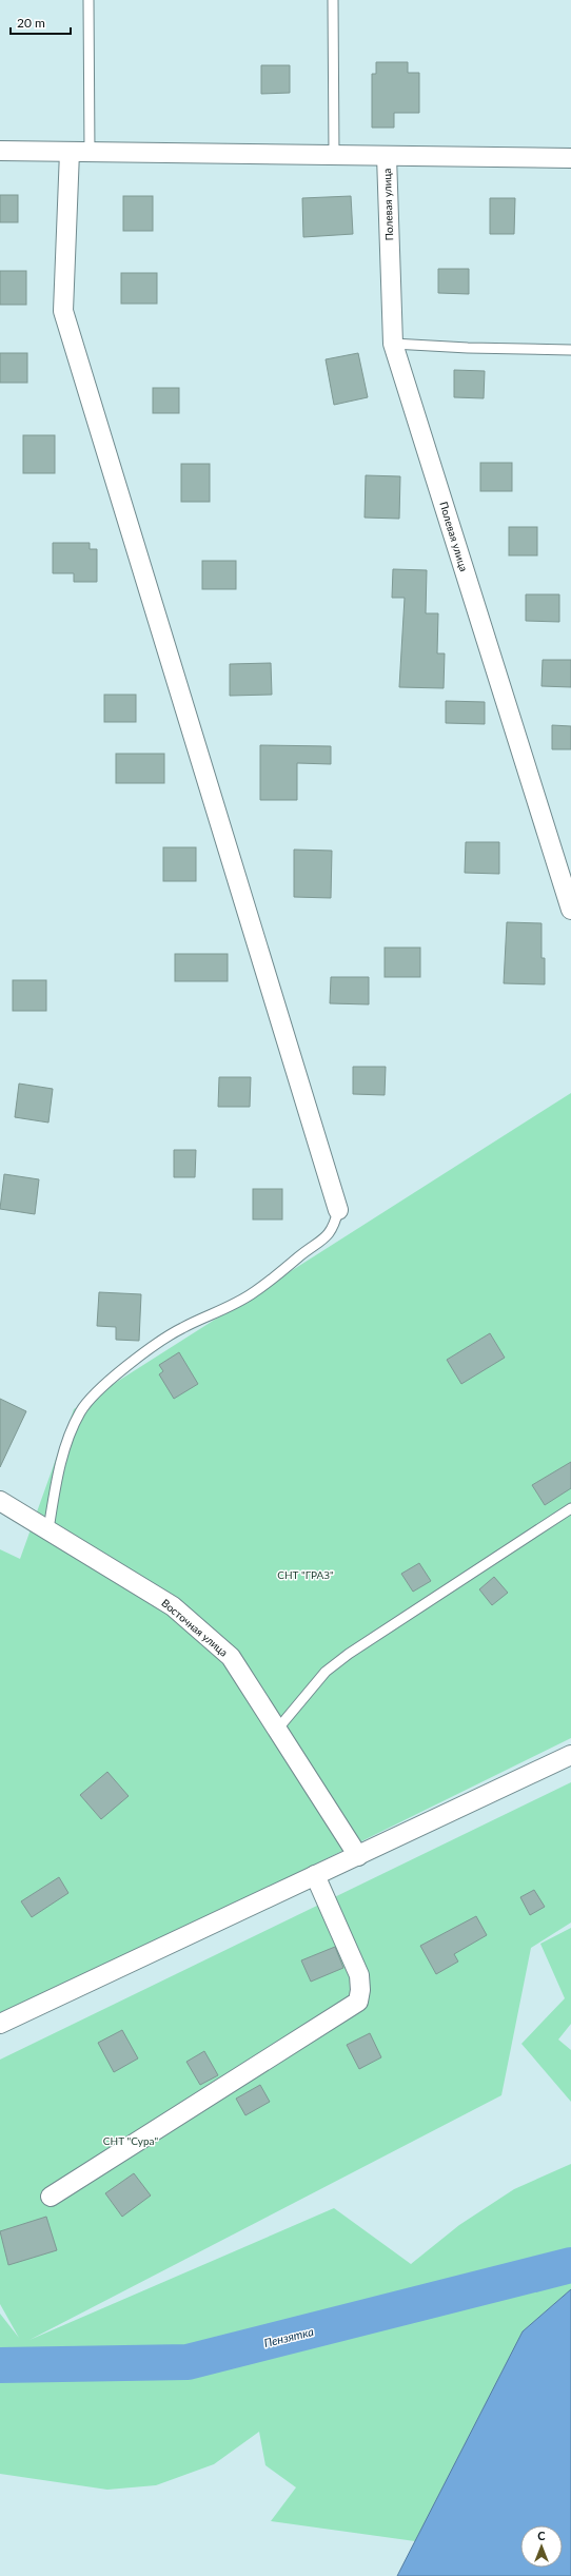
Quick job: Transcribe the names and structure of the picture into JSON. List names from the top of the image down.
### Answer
{
  "streets": {
    "street": ["Полевая улица", "Восточная улица"]
  },
  "water": ["Пензятка"],
  "parks": ["СНТ \"ГРАЗ\"", "СНТ \"Сура\""],
  "scale_bar": "20 m",
  "north": "top"
}
